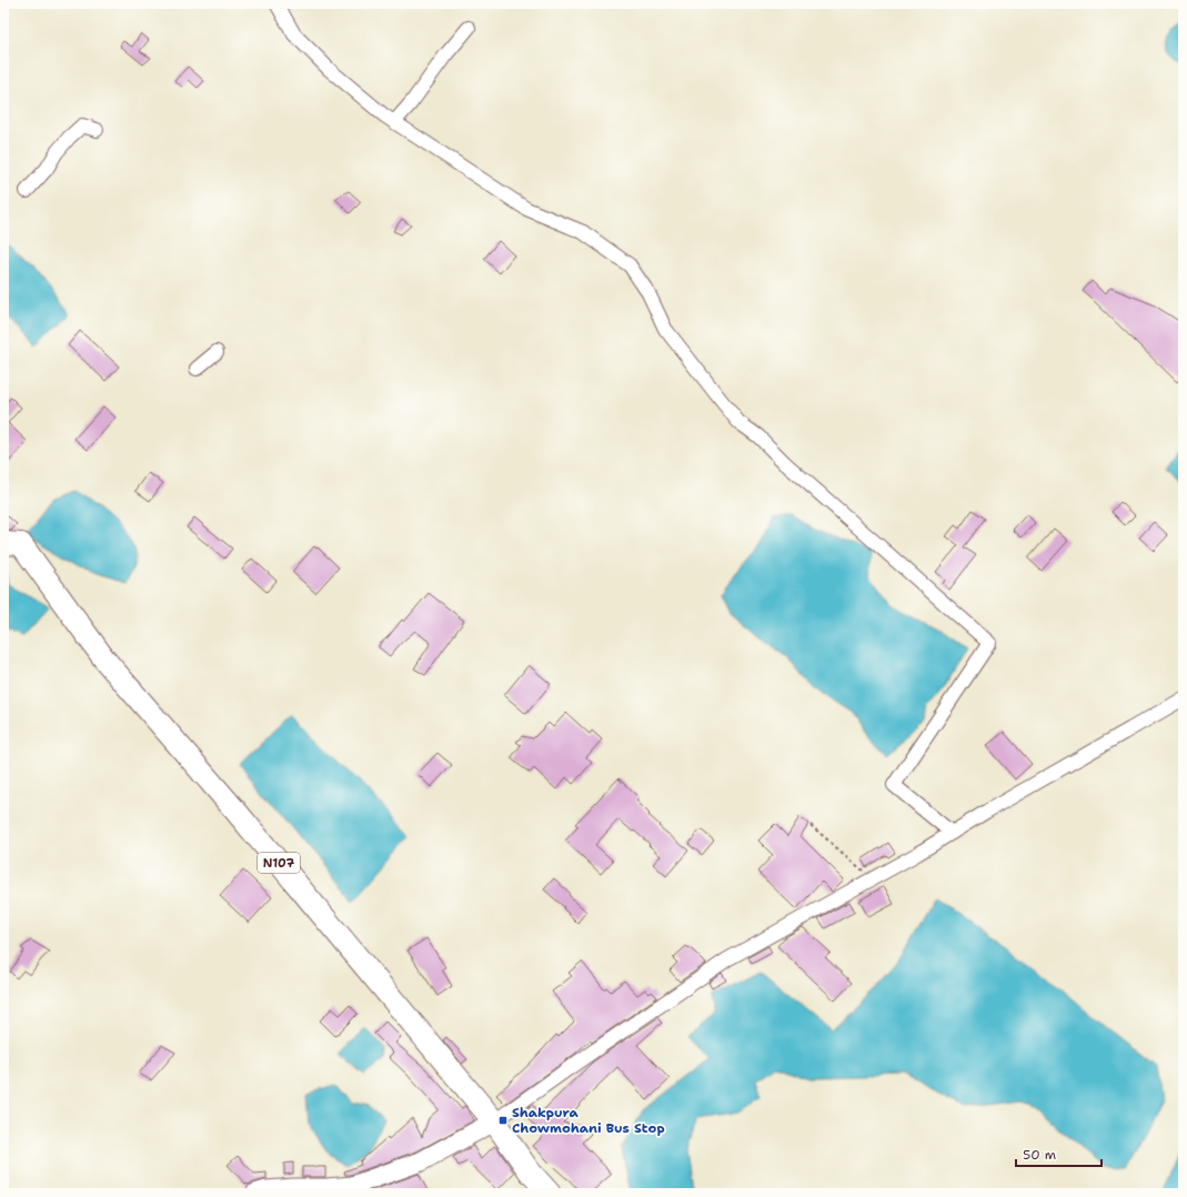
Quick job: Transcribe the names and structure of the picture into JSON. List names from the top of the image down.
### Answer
{
  "streets": {
    "highway": ["N107"]
  },
  "places": {
    "transit": ["Shakpura Chowmohani Bus Stop"]
  },
  "scale_bar": "50 m"
}
